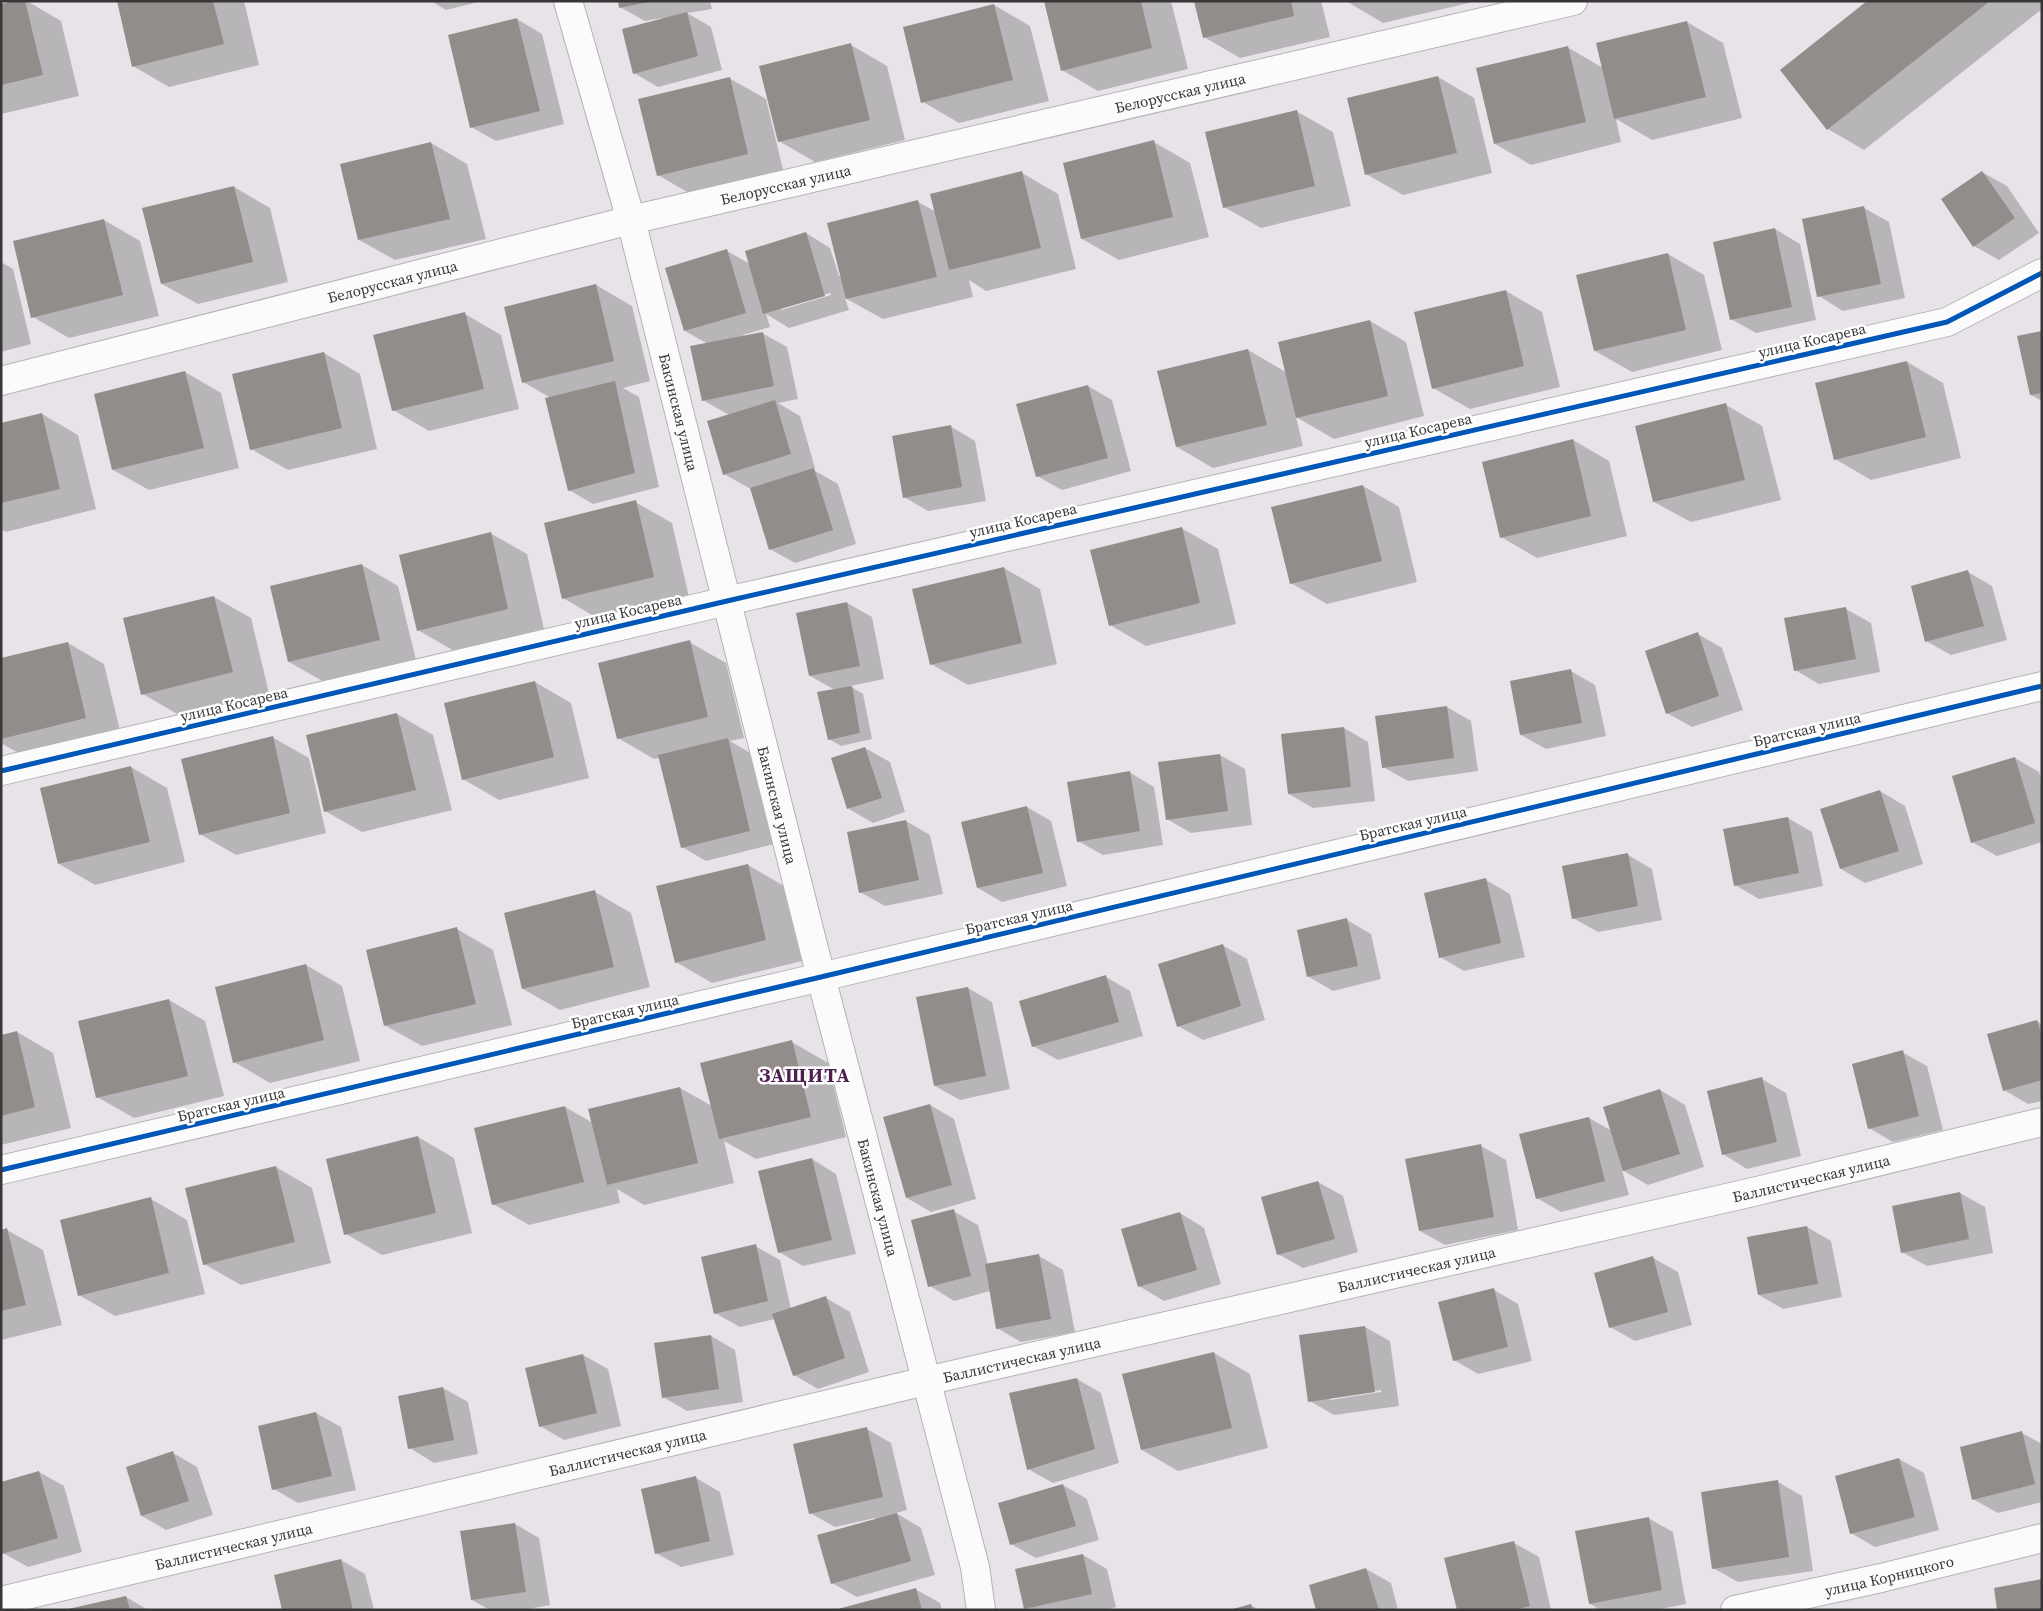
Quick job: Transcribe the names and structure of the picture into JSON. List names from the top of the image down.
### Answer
{
  "streets": {
    "street": [
      "Белорусская улица",
      "улица Косарева",
      "Бакинская улица",
      "Братская улица",
      "Баллистическая улица",
      "улица Корницкого"
    ]
  },
  "crossings": [
    ["Белорусская улица", "Бакинская улица"],
    ["улица Косарева", "Бакинская улица"],
    ["Бакинская улица", "Братская улица"],
    ["Бакинская улица", "Баллистическая улица"]
  ],
  "districts": ["ЗАЩИТА"]
}
